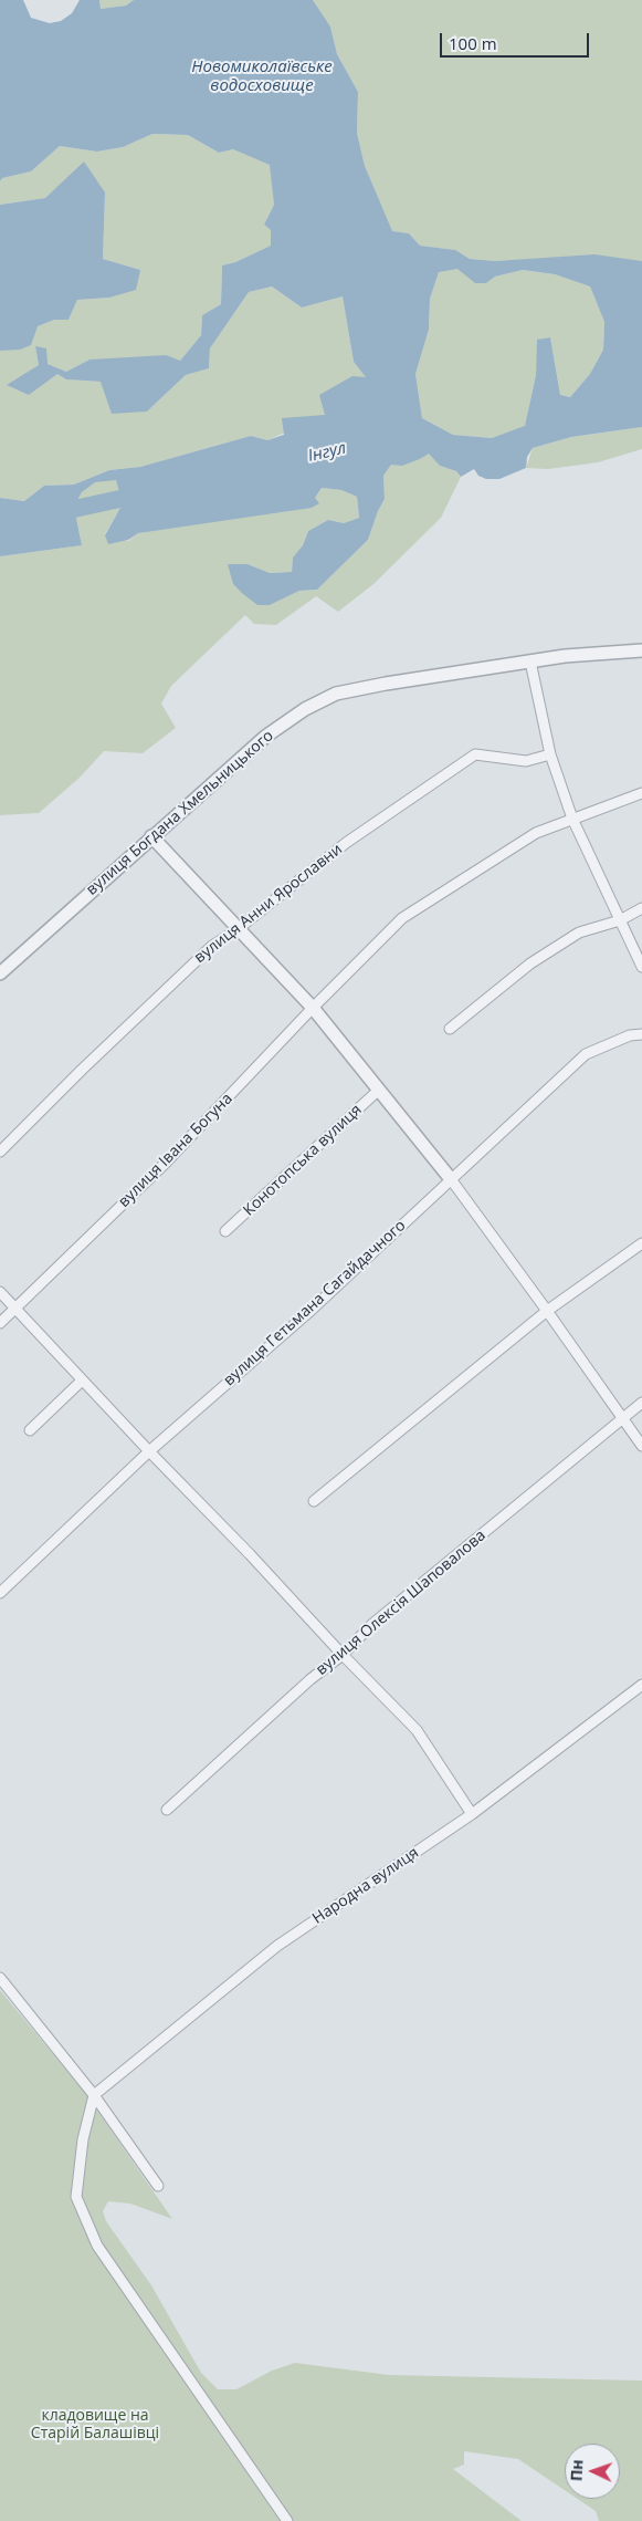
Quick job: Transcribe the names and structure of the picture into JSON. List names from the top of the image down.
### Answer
{
  "streets": {
    "street": [
      "вулиця Богдана Хмельницького",
      "вулиця Анни Ярославни",
      "вулиця Івана Богуна",
      "Конотопська вулиця",
      "вулиця Гетьмана Сагайдачного",
      "вулиця Олексія Шаповалова",
      "Народна вулиця"
    ]
  },
  "water": ["Новомиколаївське водосховище", "Інгул"],
  "parks": ["кладовище на Старій Балашівці"],
  "scale_bar": "100 m",
  "north": "left"
}
